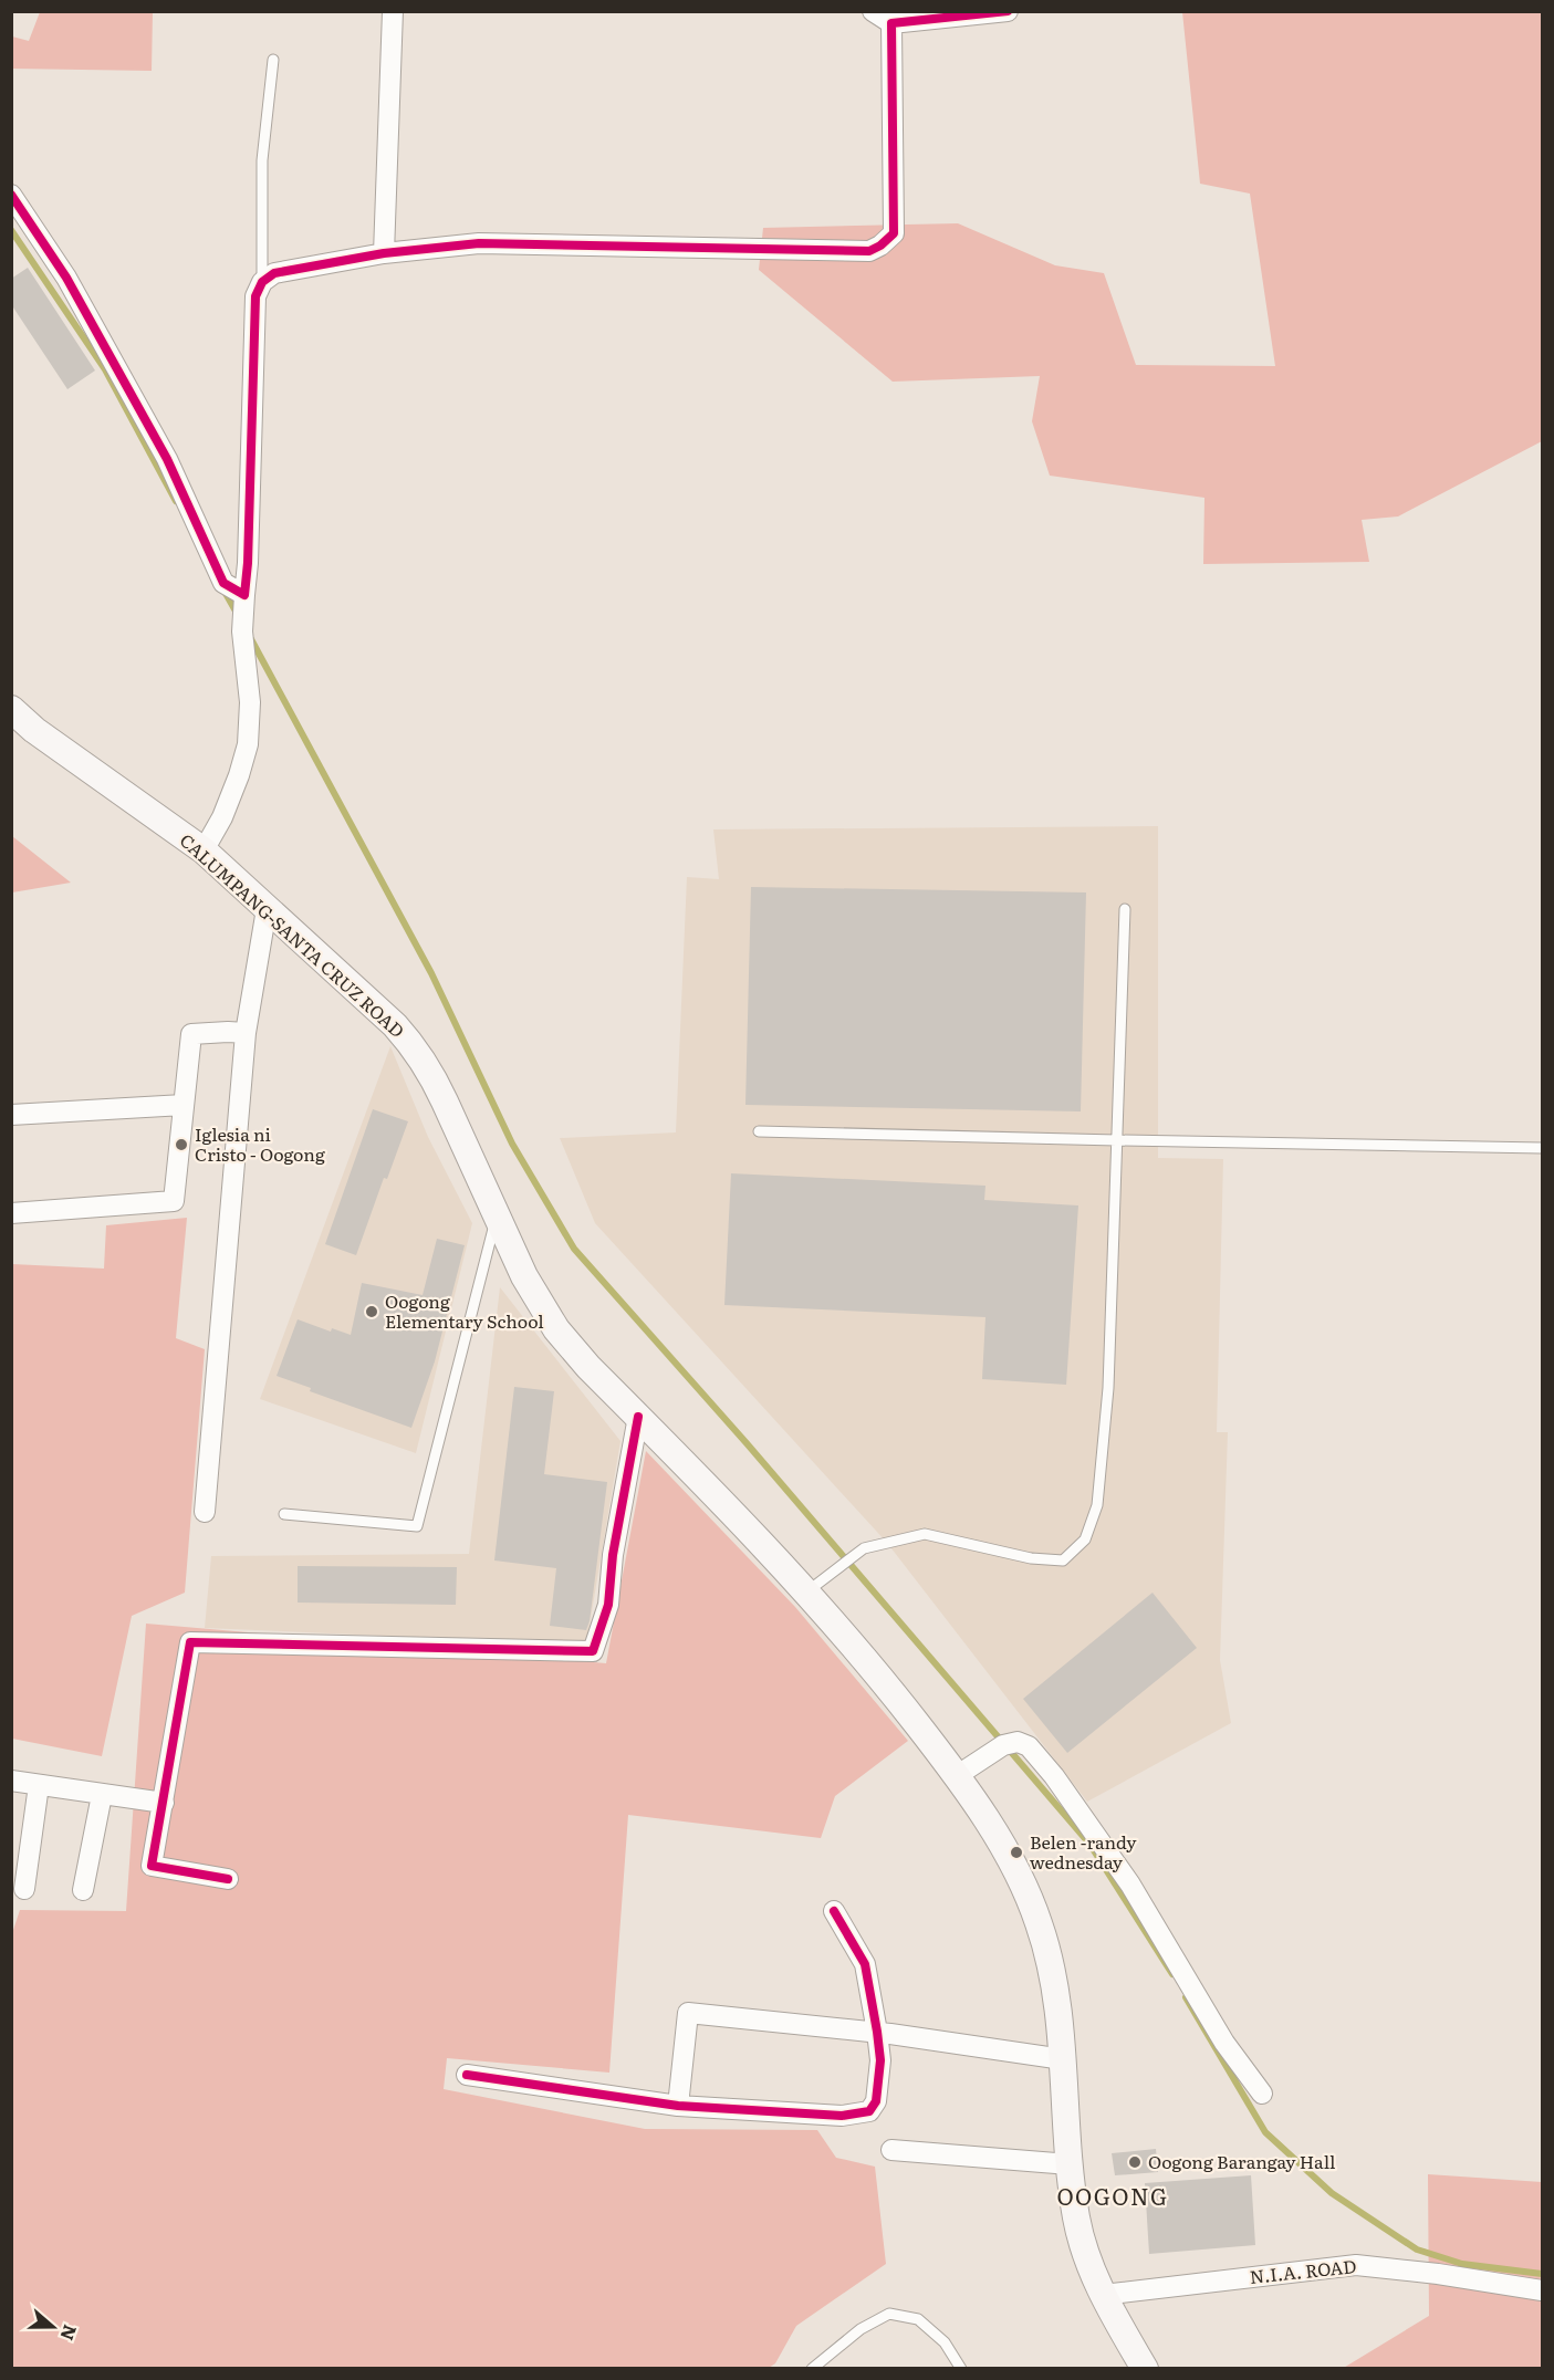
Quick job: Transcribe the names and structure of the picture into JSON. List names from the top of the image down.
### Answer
{
  "streets": {
    "main road": ["CALUMPANG-SANTA CRUZ ROAD"],
    "street": ["N.I.A. ROAD"]
  },
  "crossings": [
    ["CALUMPANG-SANTA CRUZ ROAD", "N.I.A. ROAD"]
  ],
  "districts": ["OOGONG"],
  "places": [
    "Iglesia ni Cristo - Oogong",
    "Oogong Elementary School",
    "Belen -randy wednesday",
    "Oogong Barangay Hall"
  ],
  "north": "right"
}
